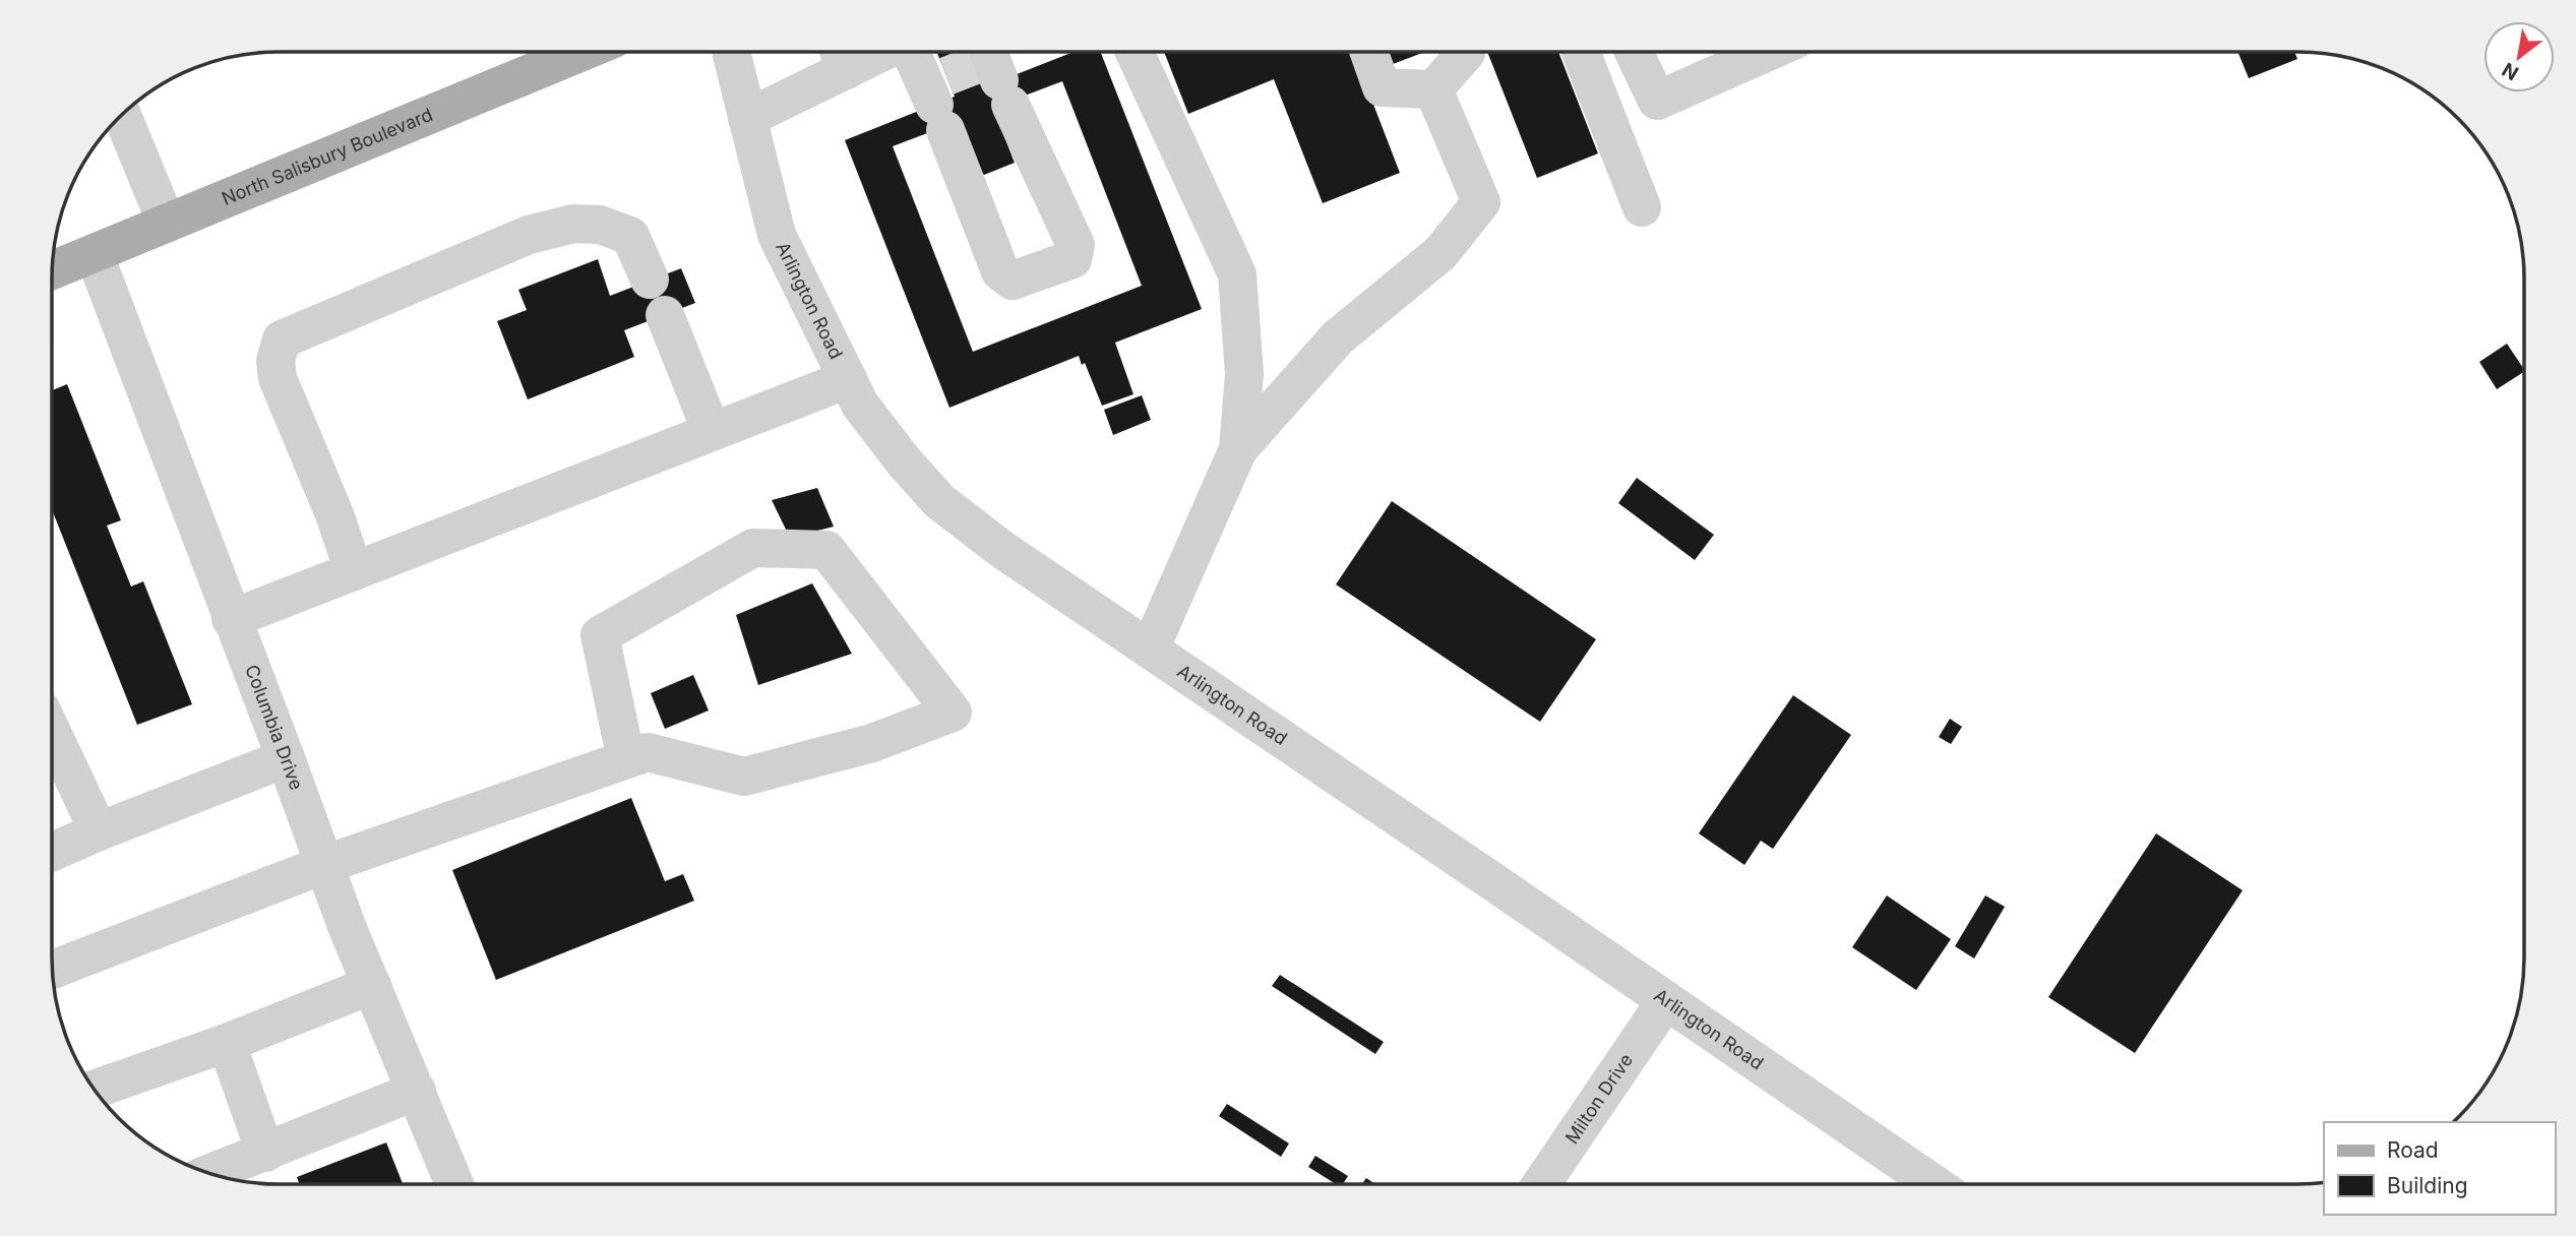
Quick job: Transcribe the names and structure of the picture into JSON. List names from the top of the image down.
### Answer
{
  "streets": {
    "main road": ["North Salisbury Boulevard"],
    "street": ["Arlington Road", "Columbia Drive", "Milton Drive"]
  },
  "crossings": [
    ["North Salisbury Boulevard", "Columbia Drive"],
    ["Arlington Road", "Milton Drive"]
  ],
  "legend": ["Road", "Building"],
  "north": "bottom left"
}
